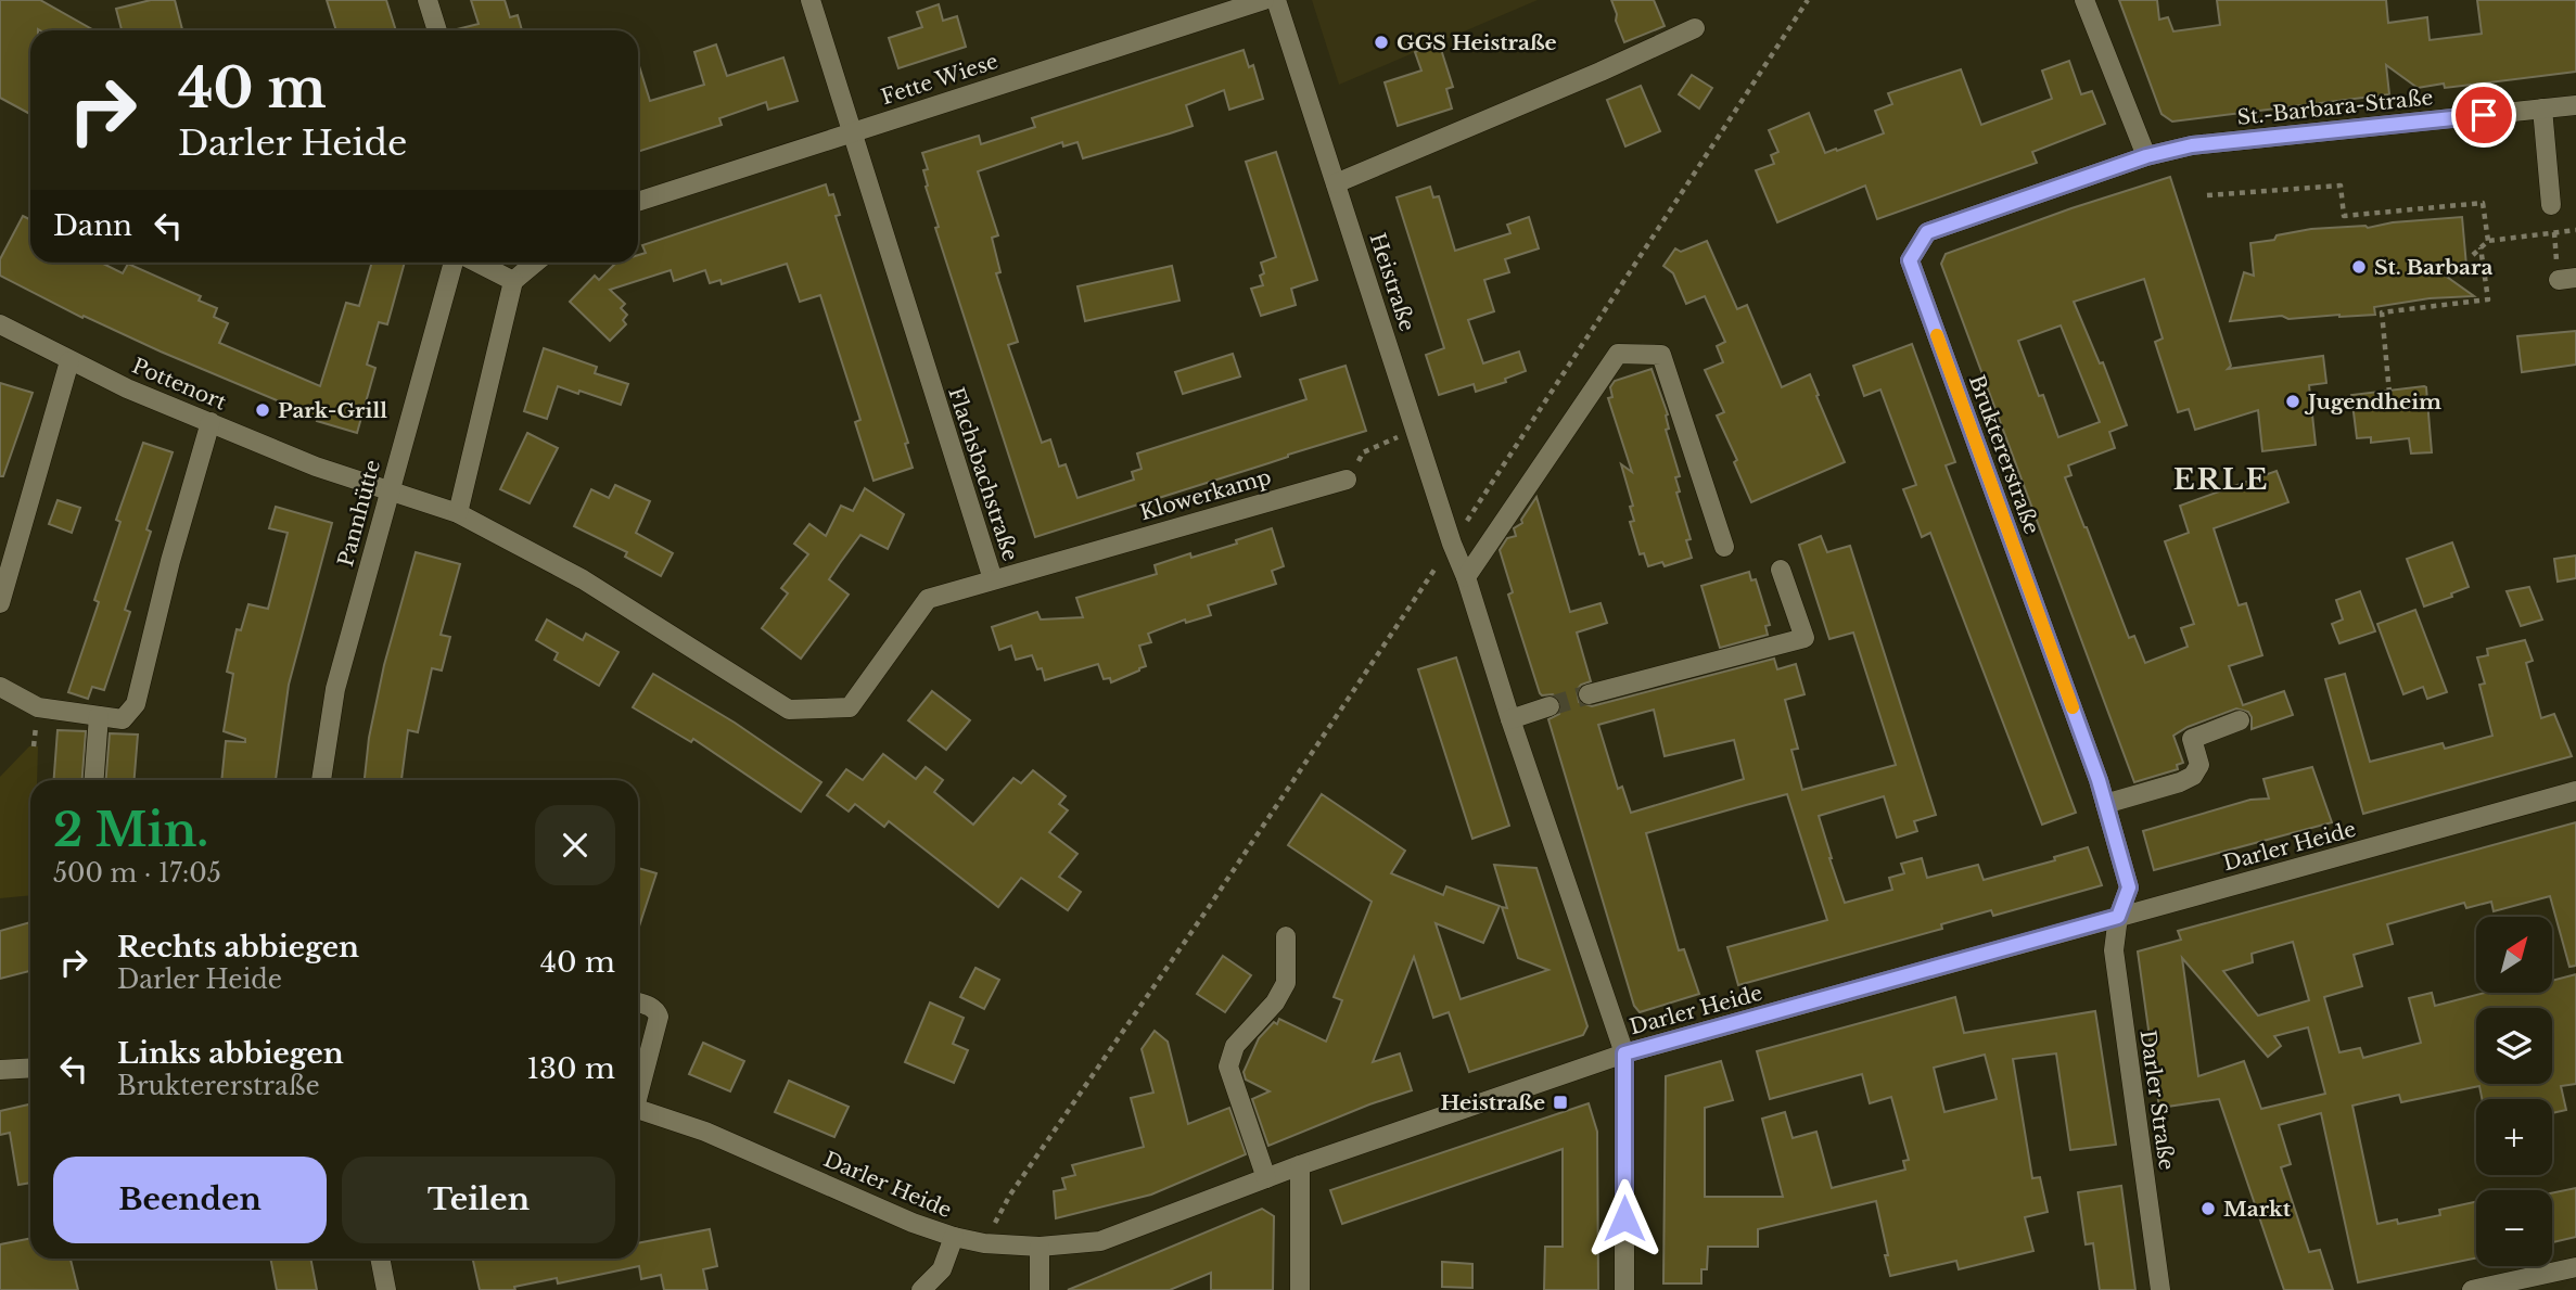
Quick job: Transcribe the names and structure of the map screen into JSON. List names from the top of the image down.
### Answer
{
  "streets": {
    "street": [
      "Fette Wiese",
      "St.-Barbara-Straße",
      "Heistraße",
      "Pottenort",
      "Bruktererstraße",
      "Flachsbachstraße",
      "Klowerkamp",
      "Pannhütte",
      "Darler Heide",
      "Darler Straße"
    ]
  },
  "crossings": [
    ["Fette Wiese", "Flachsbachstraße"],
    ["St.-Barbara-Straße", "Bruktererstraße"],
    ["Heistraße", "Darler Heide"],
    ["Pottenort", "Flachsbachstraße"],
    ["Pottenort", "Pannhütte"],
    ["Bruktererstraße", "Darler Heide"],
    ["Bruktererstraße", "Darler Straße"],
    ["Flachsbachstraße", "Klowerkamp"],
    ["Flachsbachstraße", "Pannhütte"],
    ["Darler Heide", "Darler Straße"]
  ],
  "districts": ["ERLE"],
  "places": {
    "other": [
      "GGS Heistraße",
      "St. Barbara",
      "Jugendheim",
      "Park-Grill",
      "Markt"
    ],
    "transit": ["Heistraße"]
  },
  "north": "top right",
  "page": {
    "turn": ["40 m", "Darler Heide"],
    "then": "Dann",
    "heading": ["2 Min.", "500 m · 17:05"],
    "list": [
      {
        "name": "Rechts abbiegen",
        "note": "Darler Heide",
        "value": "40 m"
      },
      {
        "name": "Links abbiegen",
        "note": "Bruktererstraße",
        "value": "130 m"
      }
    ],
    "map_buttons": ["+", "−"],
    "buttons": ["Beenden", "Teilen"]
  }
}
